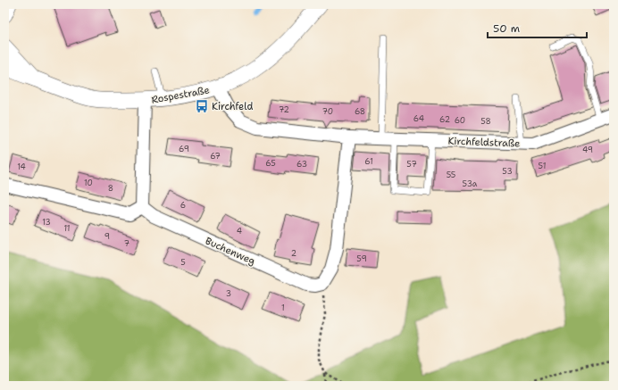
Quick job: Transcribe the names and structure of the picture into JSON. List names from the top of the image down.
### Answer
{
  "streets": {
    "street": ["Rospestraße", "Kirchfeldstraße", "Buchenweg"]
  },
  "crossings": [
    ["Rospestraße", "Kirchfeldstraße"]
  ],
  "places": {
    "bus stop": ["Kirchfeld"]
  },
  "house_numbers": [
    "72",
    "70",
    "68",
    "64",
    "62",
    "60",
    "58",
    "69",
    "49",
    "67",
    "61",
    "65",
    "63",
    "57",
    "51",
    "14",
    "53",
    "55",
    "10",
    "53a",
    "8",
    "6",
    "13",
    "11",
    "4",
    "9",
    "7",
    "2",
    "59",
    "5",
    "3",
    "1"
  ],
  "scale_bar": "50 m"
}
